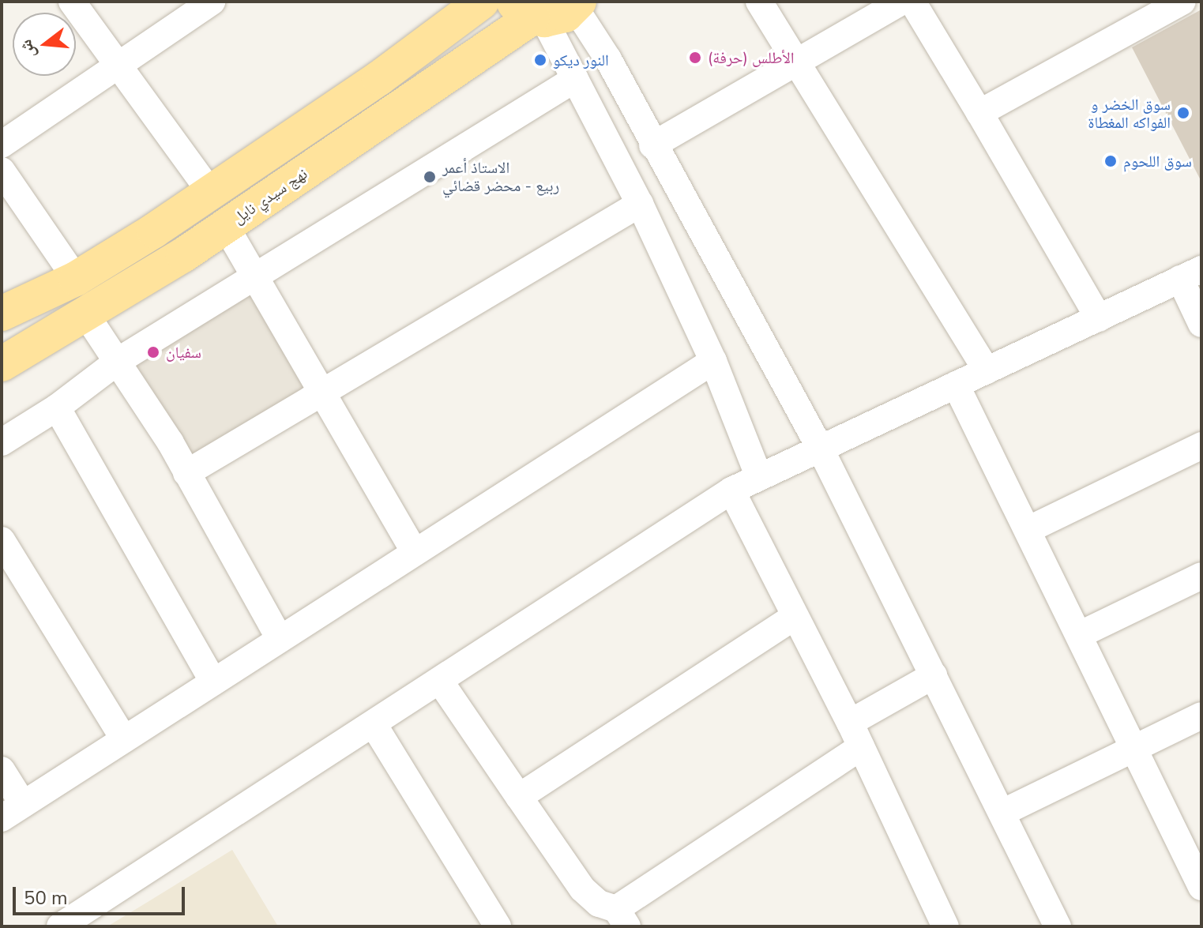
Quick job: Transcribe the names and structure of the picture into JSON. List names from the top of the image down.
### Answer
{
  "streets": {
    "main road": ["نهج سيدي نايل"]
  },
  "places": [
    "الأطلس (حرفة)",
    "النور ديكو",
    "سوق الخضر و الفواكه المغطاة",
    "سوق اللحوم",
    "الاستاذ أعمر ربيع - محضر قضائي",
    "سفيان"
  ],
  "scale_bar": "50 m",
  "north": "left"
}
